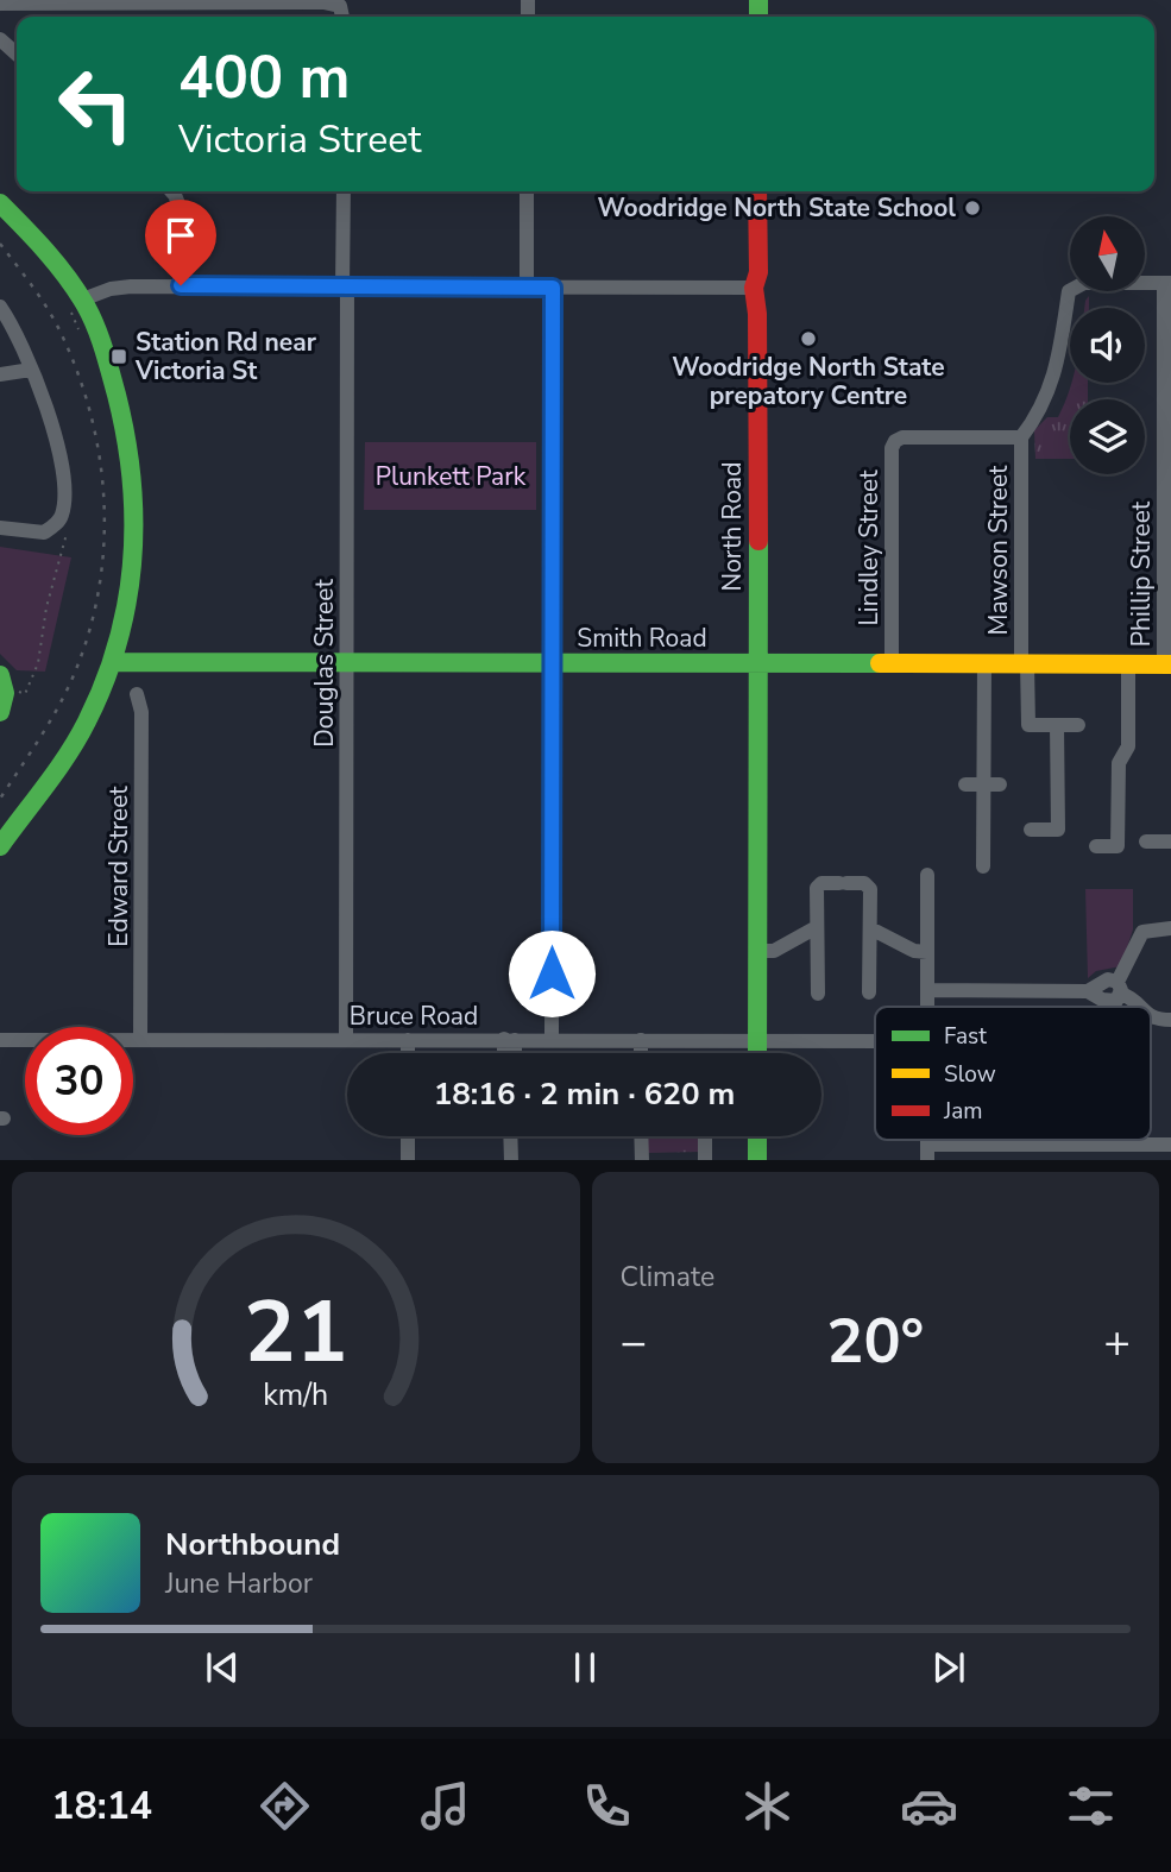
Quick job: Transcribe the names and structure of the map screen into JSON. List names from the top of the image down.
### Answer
{
  "streets": {
    "street": [
      "North Road",
      "Lindley Street",
      "Mawson Street",
      "Phillip Street",
      "Smith Road",
      "Douglas Street",
      "Edward Street",
      "Bruce Road"
    ]
  },
  "crossings": [
    ["North Road", "Smith Road"],
    ["North Road", "Bruce Road"],
    ["Lindley Street", "Mawson Street"],
    ["Lindley Street", "Smith Road"],
    ["Mawson Street", "Smith Road"],
    ["Phillip Street", "Smith Road"],
    ["Smith Road", "Douglas Street"],
    ["Douglas Street", "Bruce Road"],
    ["Edward Street", "Bruce Road"]
  ],
  "parks": ["Plunkett Park"],
  "places": {
    "other": ["Woodridge North State School", "Woodridge North State prepatory Centre"],
    "transit": ["Station Rd near Victoria St"]
  },
  "legend": ["Fast", "Slow", "Jam"],
  "north": "top",
  "page": {
    "turn": ["400 m", "Victoria Street"],
    "limit": "30",
    "trip": "18:16 · 2 min · 620 m",
    "tile": "Climate",
    "heat": ["−", "20°", "+"],
    "song": ["Northbound", "June Harbor"],
    "tabs": "18:14",
    "gauge": ["21", "km/h"]
  }
}
